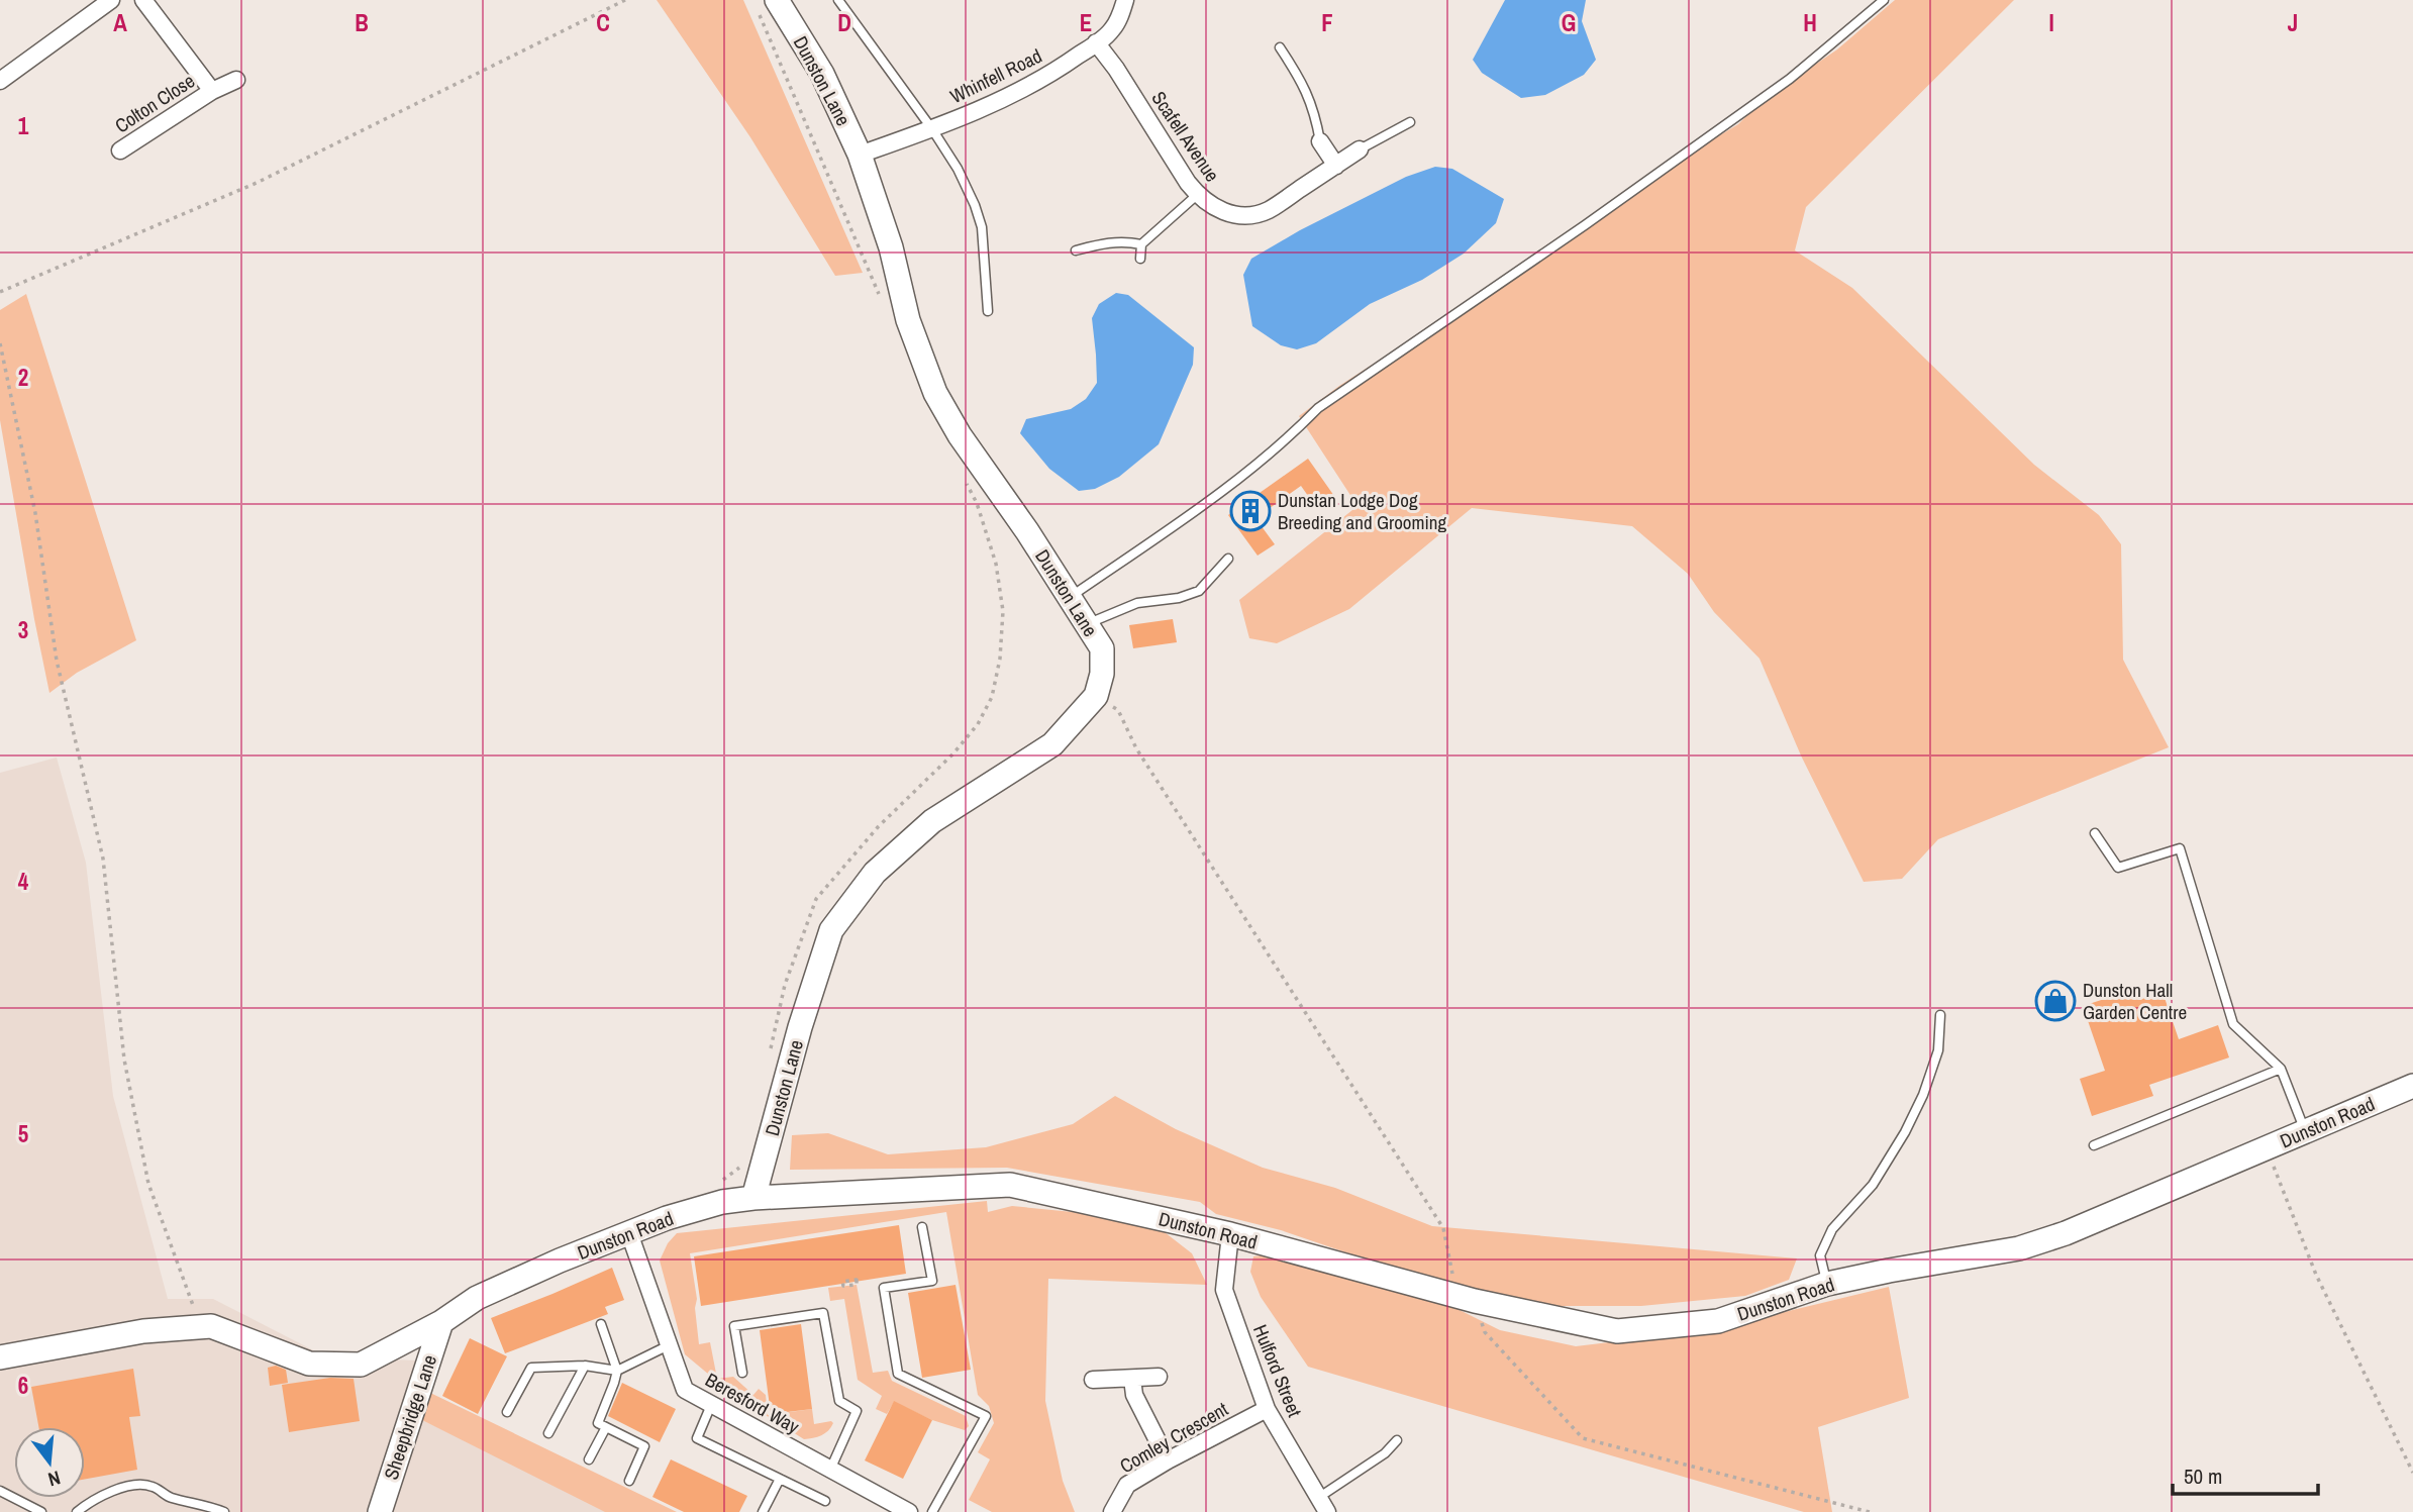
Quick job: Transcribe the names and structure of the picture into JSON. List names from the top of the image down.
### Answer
{
  "streets": {
    "main road": ["Dunston Lane", "Dunston Road", "Sheepbridge Lane"],
    "street": [
      "Whinfell Road",
      "Colton Close",
      "Scafell Avenue",
      "Hulford Street",
      "Beresford Way",
      "Comley Crescent"
    ]
  },
  "crossings": [
    ["Whinfell Road", "Dunston Lane"],
    ["Whinfell Road", "Scafell Avenue"],
    ["Dunston Lane", "Dunston Road"],
    ["Dunston Road", "Hulford Street"],
    ["Dunston Road", "Beresford Way"],
    ["Dunston Road", "Sheepbridge Lane"],
    ["Hulford Street", "Comley Crescent"]
  ],
  "places": {
    "building": ["Dunstan Lodge Dog Breeding and Grooming"],
    "shop": ["Dunston Hall Garden Centre"]
  },
  "scale_bar": "50 m",
  "north": "bottom",
  "grid": {
    "columns": [
      "A",
      "B",
      "C",
      "D",
      "E",
      "F",
      "G",
      "H",
      "I",
      "J"
    ],
    "rows": [
      "1",
      "2",
      "3",
      "4",
      "5",
      "6"
    ]
  }
}
